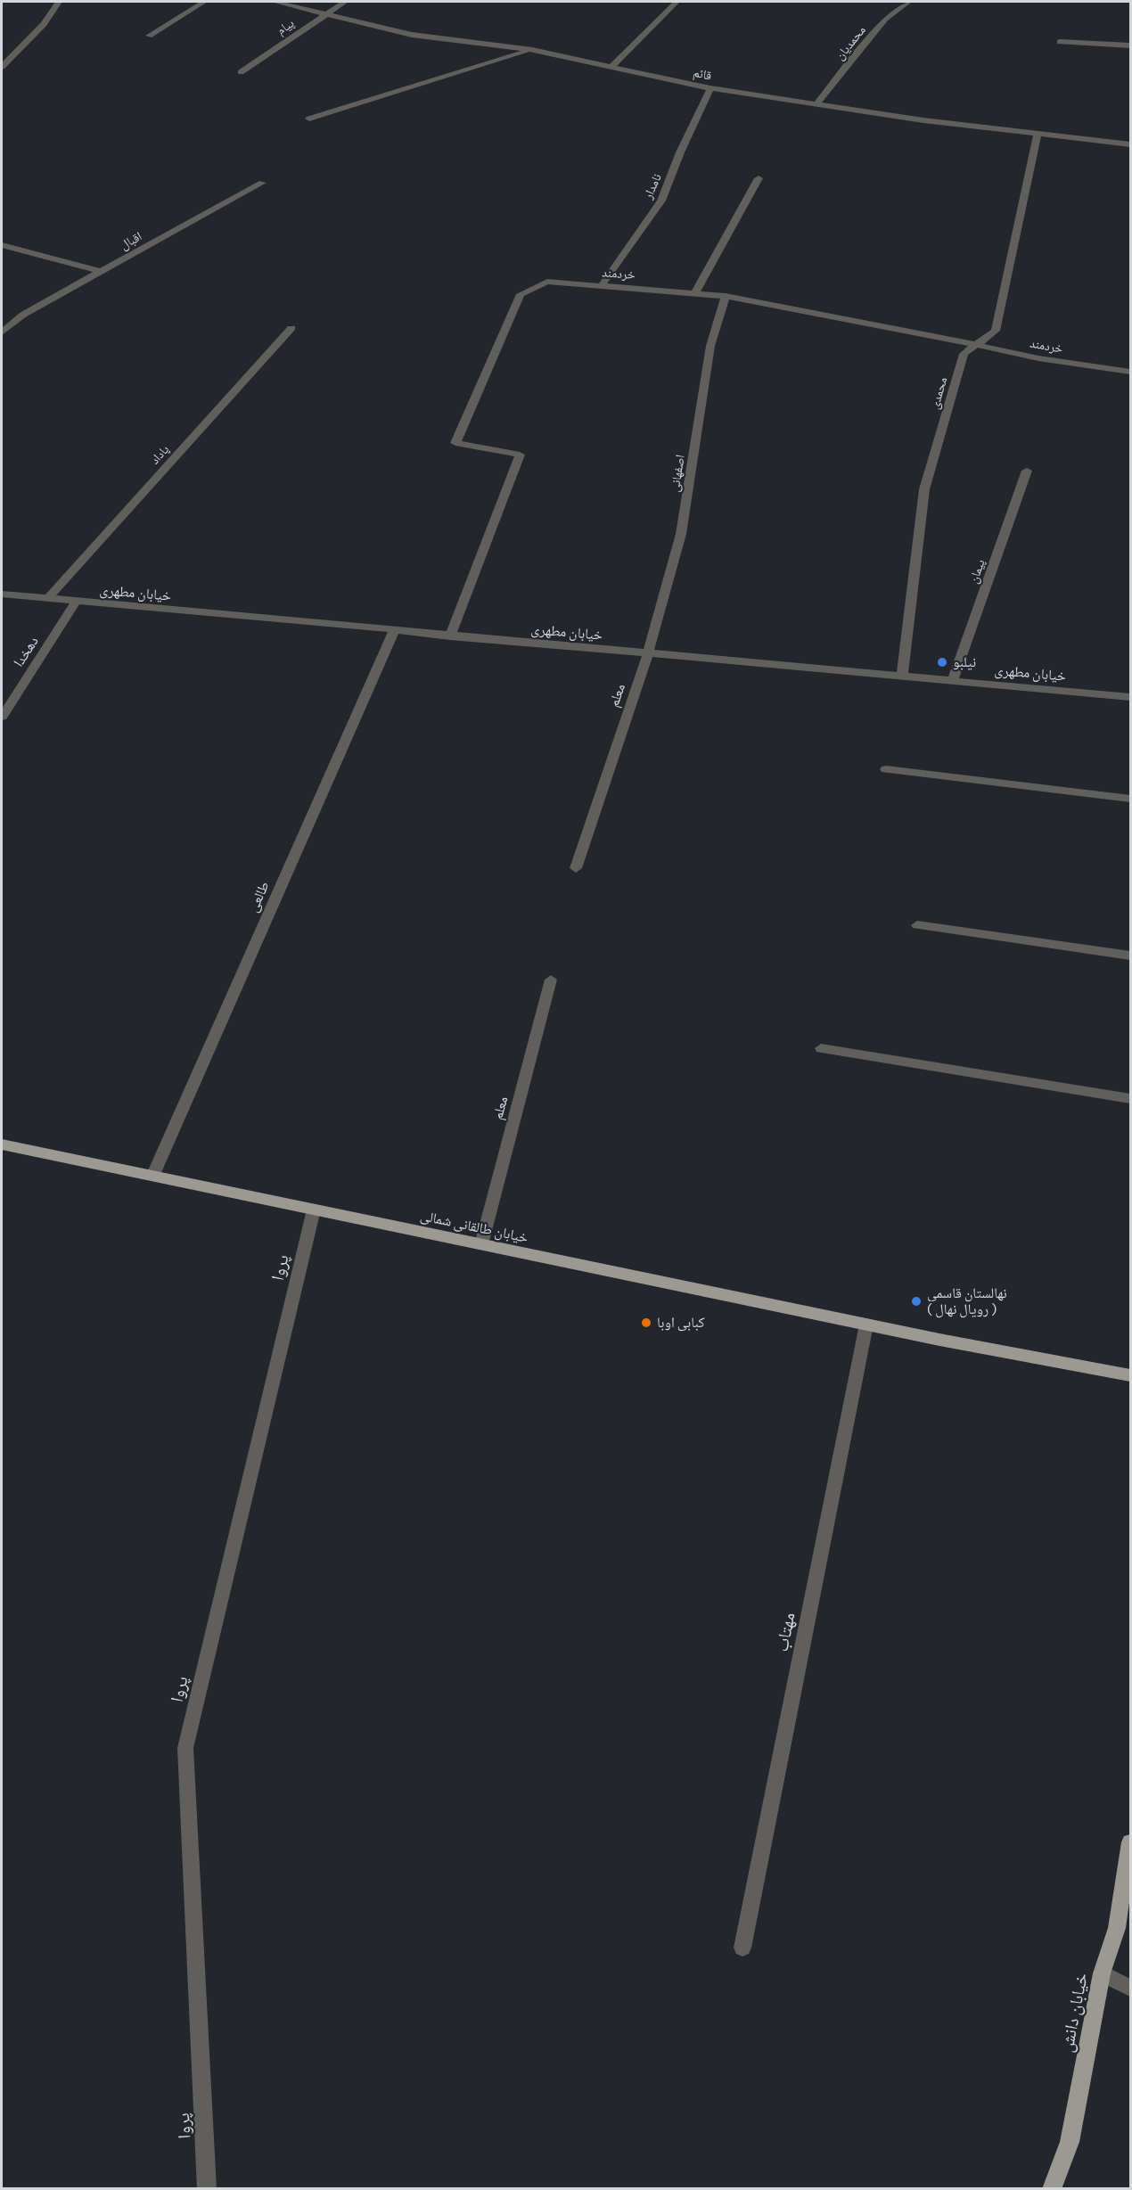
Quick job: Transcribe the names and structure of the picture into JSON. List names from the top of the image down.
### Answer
{
  "streets": {
    "main road": ["خیابان طالقانی شمالی", "خیابان دانش"],
    "street": [
      "پیام",
      "محمدیان",
      "قائم",
      "نامدار",
      "اقبال",
      "خردمند",
      "محمدی",
      "پاداد",
      "اصفهانی",
      "پیمان",
      "خیابان مطهری",
      "دهخدا",
      "معلم",
      "طالعی",
      "پروا",
      "مهتاب"
    ]
  },
  "crossings": [
    ["پیام", "قائم"],
    ["محمدیان", "قائم"],
    ["قائم", "نامدار"],
    ["قائم", "محمدی"],
    ["نامدار", "خردمند"],
    ["خردمند", "محمدی"],
    ["خردمند", "اصفهانی"],
    ["خردمند", "خیابان مطهری"],
    ["محمدی", "خیابان مطهری"],
    ["پاداد", "خیابان مطهری"],
    ["اصفهانی", "خیابان مطهری"],
    ["اصفهانی", "معلم"],
    ["پیمان", "خیابان مطهری"],
    ["خیابان مطهری", "دهخدا"],
    ["خیابان مطهری", "معلم"],
    ["خیابان مطهری", "طالعی"],
    ["معلم", "خیابان طالقانی شمالی"],
    ["طالعی", "خیابان طالقانی شمالی"],
    ["خیابان طالقانی شمالی", "پروا"],
    ["خیابان طالقانی شمالی", "مهتاب"]
  ],
  "places": ["نیلبو", "نهالستان قاسمی ( رویال نهال )", "کبابی اوبا"]
}
